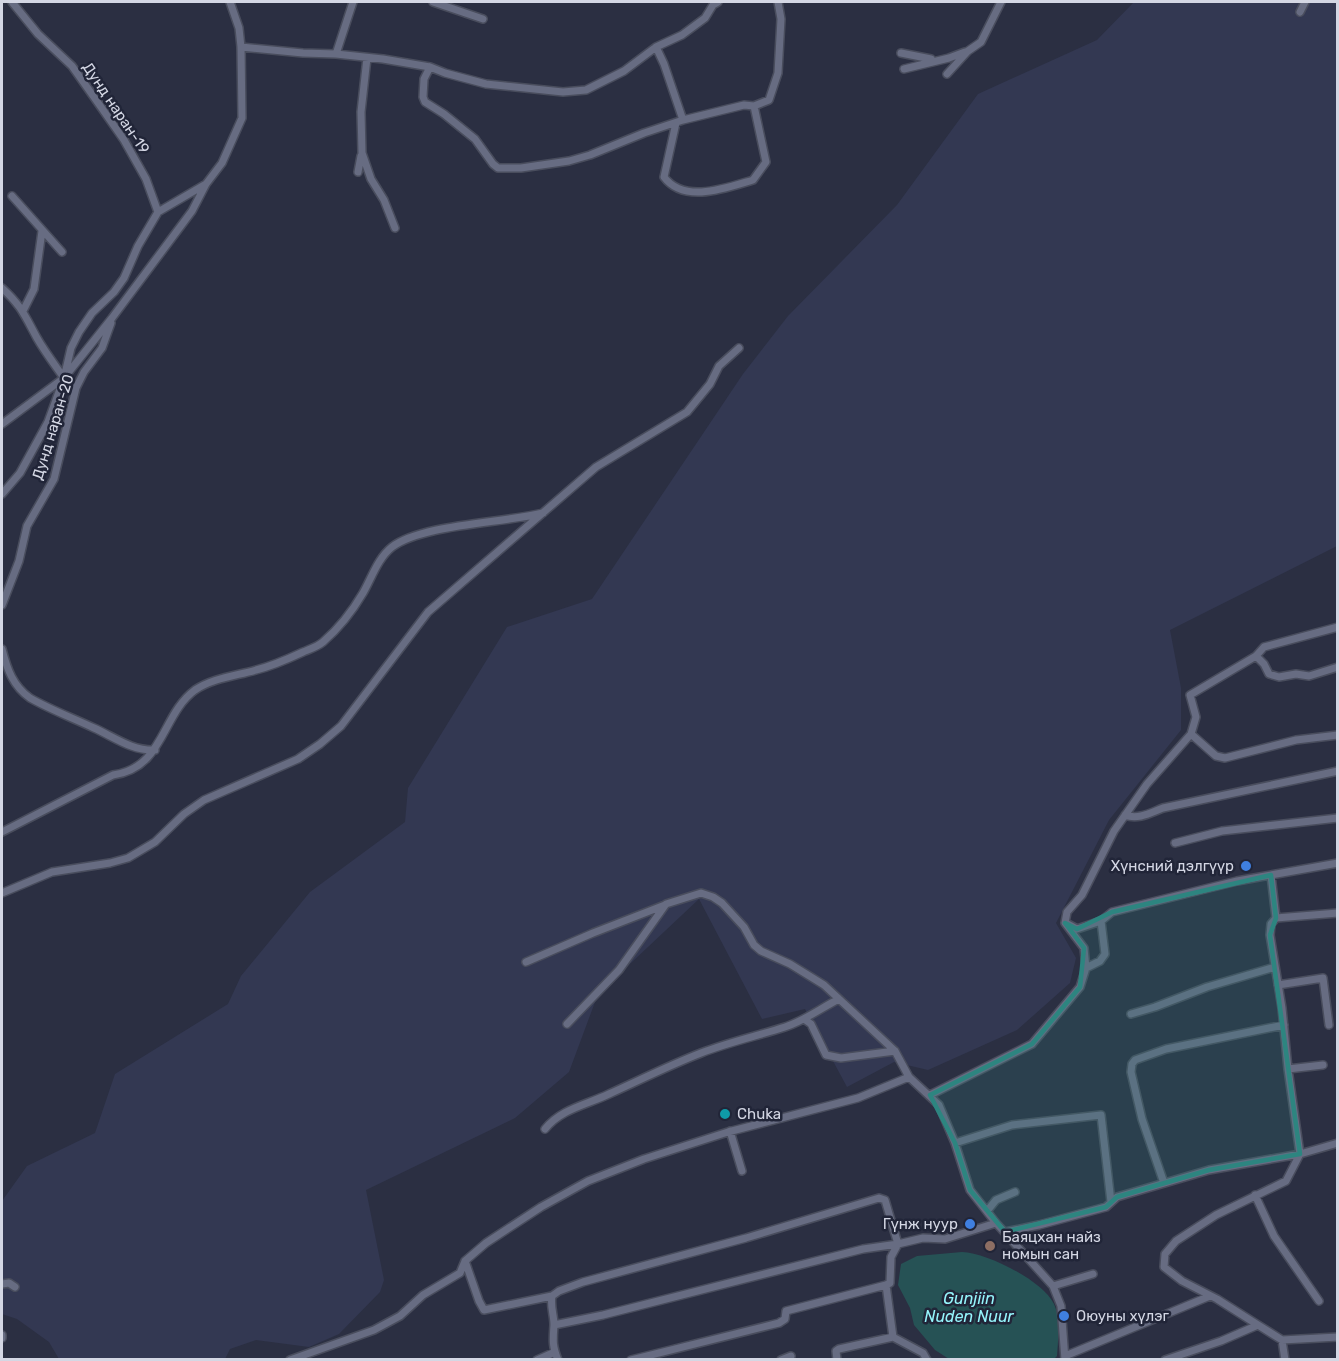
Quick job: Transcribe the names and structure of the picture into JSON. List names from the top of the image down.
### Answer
{
  "streets": {
    "street": ["Дунд наран-19", "Дунд наран-20"]
  },
  "crossings": [
    ["Дунд наран-19", "Дунд наран-20"]
  ],
  "water": ["Gunjiin Nuden Nuur"],
  "places": [
    "Хүнсний дэлгүүр",
    "Chuka",
    "Гүнж нуур",
    "Баяцхан найз номын сан",
    "Оюуны хүлэг"
  ]
}
